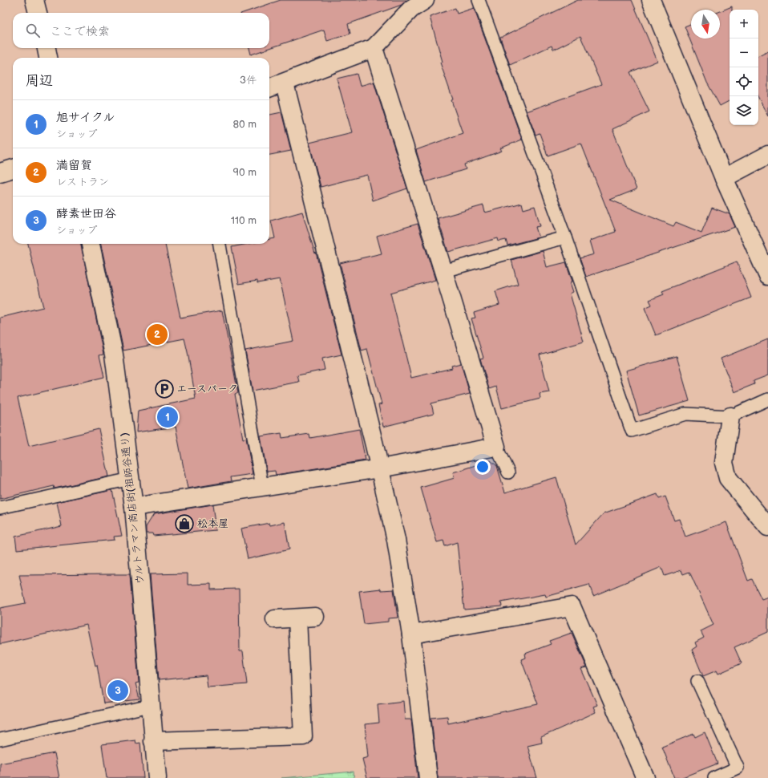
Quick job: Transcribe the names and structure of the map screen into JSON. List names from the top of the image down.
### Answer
{
  "streets": {
    "street": ["ウルトラマン商店街(祖師谷通り)"]
  },
  "places": {
    "parking": ["エースパーク"],
    "shop": ["松本屋"]
  },
  "north": "bottom",
  "page": {
    "map_buttons": ["+", "−"],
    "search": "ここで検索",
    "heading": ["周辺", "3件"],
    "list": [
      {
        "mark": "1",
        "name": "旭サイクル",
        "note": "ショップ",
        "value": "80 m"
      },
      {
        "mark": "2",
        "name": "満留賀",
        "note": "レストラン",
        "value": "90 m"
      },
      {
        "mark": "3",
        "name": "酵素世田谷",
        "note": "ショップ",
        "value": "110 m"
      }
    ],
    "pins": ["2", "1", "3"]
  }
}
